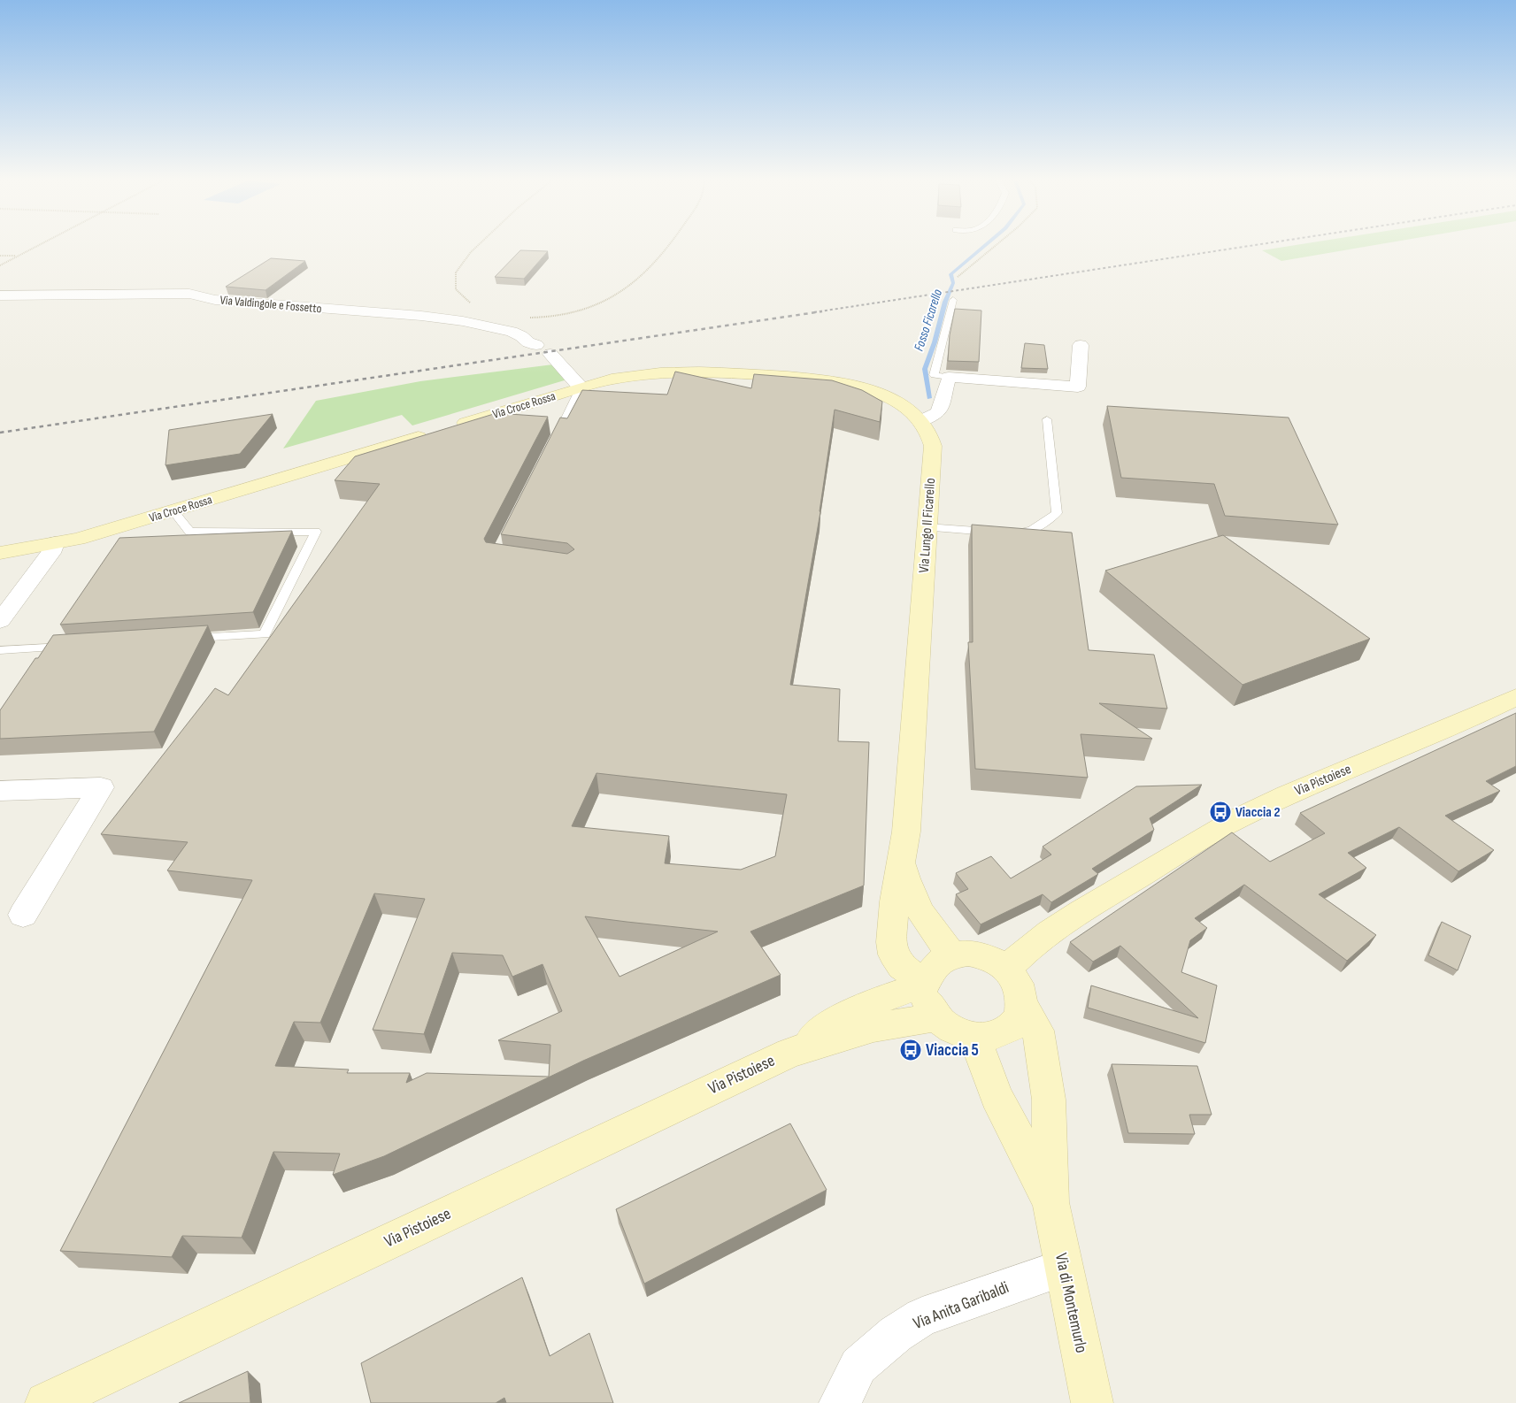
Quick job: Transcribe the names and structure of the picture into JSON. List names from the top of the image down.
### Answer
{
  "streets": {
    "street": [
      "Via Valdingole e Fossetto",
      "Via Croce Rossa",
      "Via Lungo Il Ficarello",
      "Via Pistoiese",
      "Via di Montemurlo",
      "Via Anita Garibaldi"
    ]
  },
  "crossings": [
    ["Via Croce Rossa", "Via Lungo Il Ficarello"],
    ["Via Lungo Il Ficarello", "Via Pistoiese"],
    ["Via Lungo Il Ficarello", "Via di Montemurlo"],
    ["Via Pistoiese", "Via di Montemurlo"],
    ["Via di Montemurlo", "Via Anita Garibaldi"]
  ],
  "water": ["Fosso Ficarello"],
  "places": {
    "bus stop": ["Viaccia 2", "Viaccia 5"]
  }
}
